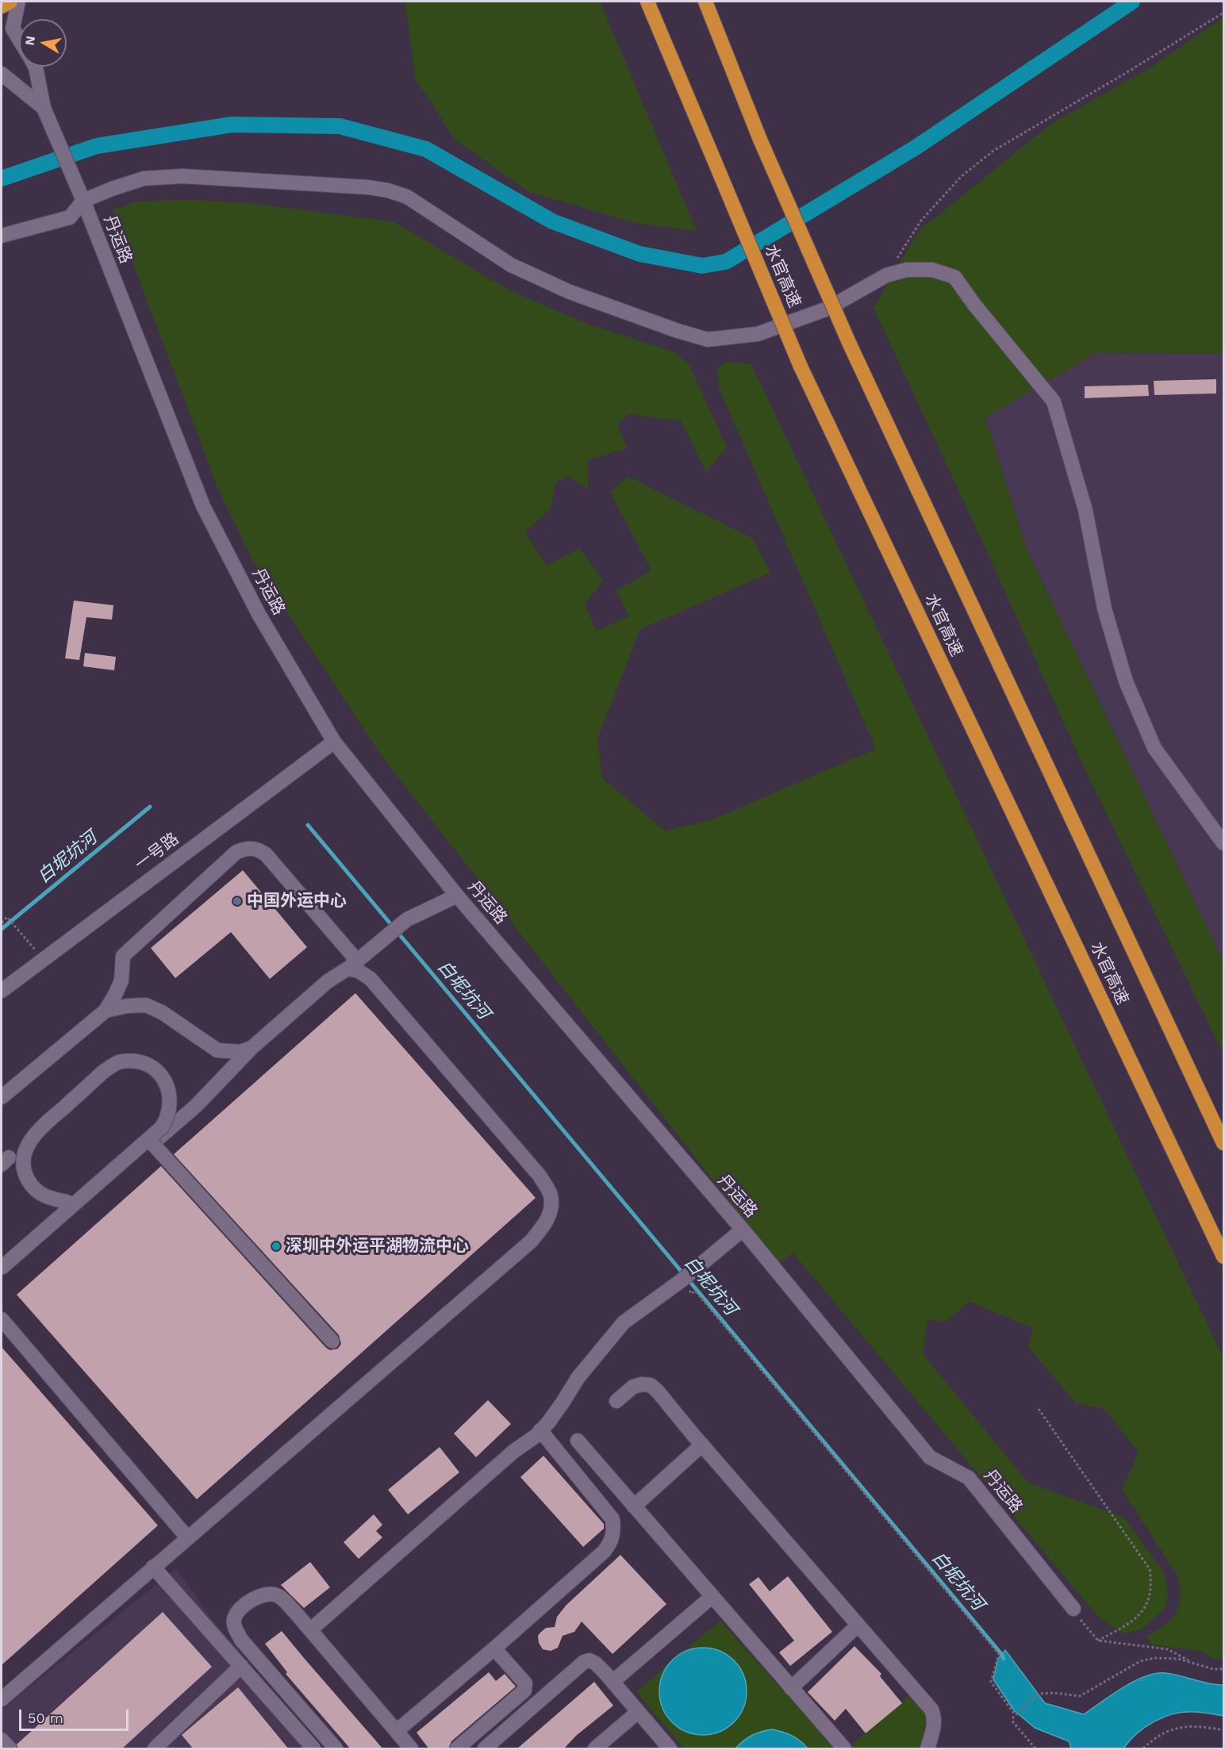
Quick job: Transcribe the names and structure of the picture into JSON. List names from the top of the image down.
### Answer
{
  "streets": {
    "highway": ["水官高速"],
    "street": ["丹运路", "一号路"]
  },
  "crossings": [
    ["丹运路", "一号路"]
  ],
  "water": ["白坭坑河"],
  "places": ["中国外运中心", "深圳中外运平湖物流中心"],
  "scale_bar": "50 m",
  "north": "left"
}
